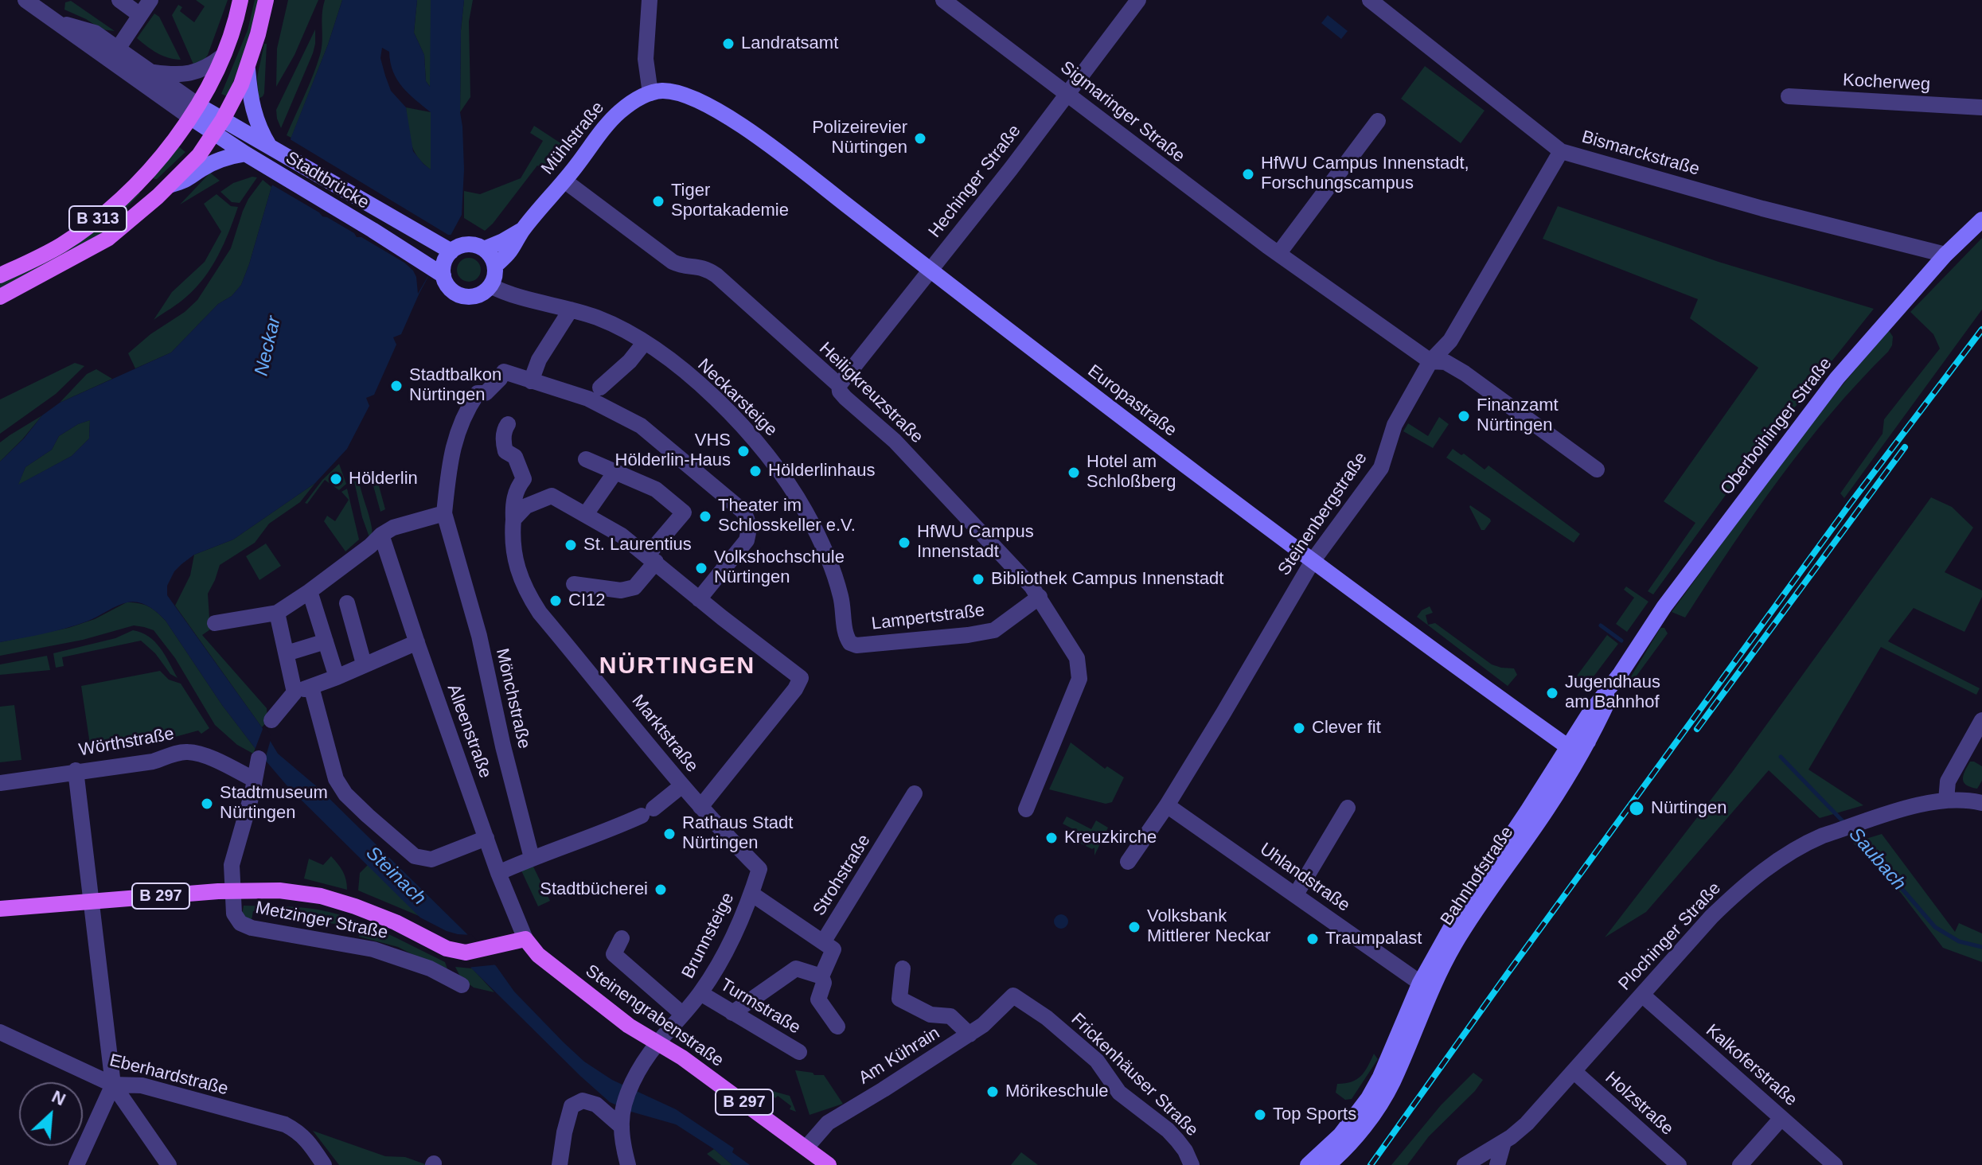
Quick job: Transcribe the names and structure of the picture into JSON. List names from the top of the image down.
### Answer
{
  "streets": {
    "main road": [
      "B 313",
      "B 297",
      "Metzinger Straße",
      "Steinengrabenstraße"
    ],
    "street": [
      "Kocherweg",
      "Sigmaringer Straße",
      "Mühlstraße",
      "Bismarckstraße",
      "Stadtbrücke",
      "Hechinger Straße",
      "Heiligkreuzstraße",
      "Neckarsteige",
      "Europastraße",
      "Oberboihinger Straße",
      "Steinenbergstraße",
      "Lampertstraße",
      "Mönchstraße",
      "Alleenstraße",
      "Marktstraße",
      "Wörthstraße",
      "Strohstraße",
      "Bahnhofstraße",
      "Uhlandstraße",
      "Brunnsteige",
      "Plochinger Straße",
      "Turmstraße",
      "Am Kührain",
      "Kalkoferstraße",
      "Eberhardstraße",
      "Frickenhäuser Straße",
      "Holzstraße"
    ]
  },
  "crossings": [
    ["Sigmaringer Straße", "Hechinger Straße"],
    ["Sigmaringer Straße", "Steinenbergstraße"],
    ["Mühlstraße", "Stadtbrücke"],
    ["Mühlstraße", "Heiligkreuzstraße"],
    ["Mühlstraße", "Neckarsteige"],
    ["Mühlstraße", "Europastraße"],
    ["Bismarckstraße", "Oberboihinger Straße"],
    ["Bismarckstraße", "Steinenbergstraße"],
    ["Stadtbrücke", "B 313"],
    ["Stadtbrücke", "Neckarsteige"],
    ["Hechinger Straße", "Heiligkreuzstraße"],
    ["Hechinger Straße", "Europastraße"],
    ["Heiligkreuzstraße", "Lampertstraße"],
    ["Neckarsteige", "Lampertstraße"],
    ["Europastraße", "Oberboihinger Straße"],
    ["Europastraße", "Steinenbergstraße"],
    ["Europastraße", "Bahnhofstraße"],
    ["Oberboihinger Straße", "Bahnhofstraße"],
    ["Steinenbergstraße", "Uhlandstraße"],
    ["Alleenstraße", "Metzinger Straße"],
    ["Alleenstraße", "Steinengrabenstraße"],
    ["Marktstraße", "Brunnsteige"],
    ["Wörthstraße", "Metzinger Straße"],
    ["Bahnhofstraße", "Uhlandstraße"],
    ["Metzinger Straße", "Steinengrabenstraße"],
    ["Brunnsteige", "Turmstraße"],
    ["Brunnsteige", "Steinengrabenstraße"],
    ["Plochinger Straße", "Kalkoferstraße"],
    ["Plochinger Straße", "Holzstraße"],
    ["Steinengrabenstraße", "Am Kührain"],
    ["Am Kührain", "Frickenhäuser Straße"]
  ],
  "districts": ["NÜRTINGEN"],
  "water": ["Neckar", "Saubach", "Steinach"],
  "places": [
    "Landratsamt",
    "Polizeirevier Nürtingen",
    "HfWU Campus Innenstadt, Forschungscampus",
    "Tiger Sportakademie",
    "Stadtbalkon Nürtingen",
    "Finanzamt Nürtingen",
    "VHS Hölderlin-Haus",
    "Hölderlinhaus",
    "Hotel am Schloßberg",
    "Hölderlin",
    "Theater im Schlosskeller e.V.",
    "HfWU Campus Innenstadt",
    "St. Laurentius",
    "Volkshochschule Nürtingen",
    "Bibliothek Campus Innenstadt",
    "CI12",
    "Jugendhaus am Bahnhof",
    "Clever fit",
    "Stadtmuseum Nürtingen",
    "Nürtingen",
    "Rathaus Stadt Nürtingen",
    "Kreuzkirche",
    "Stadtbücherei",
    "Volksbank Mittlerer Neckar",
    "Traumpalast",
    "Mörikeschule",
    "Top Sports"
  ],
  "north": "top right"
}
